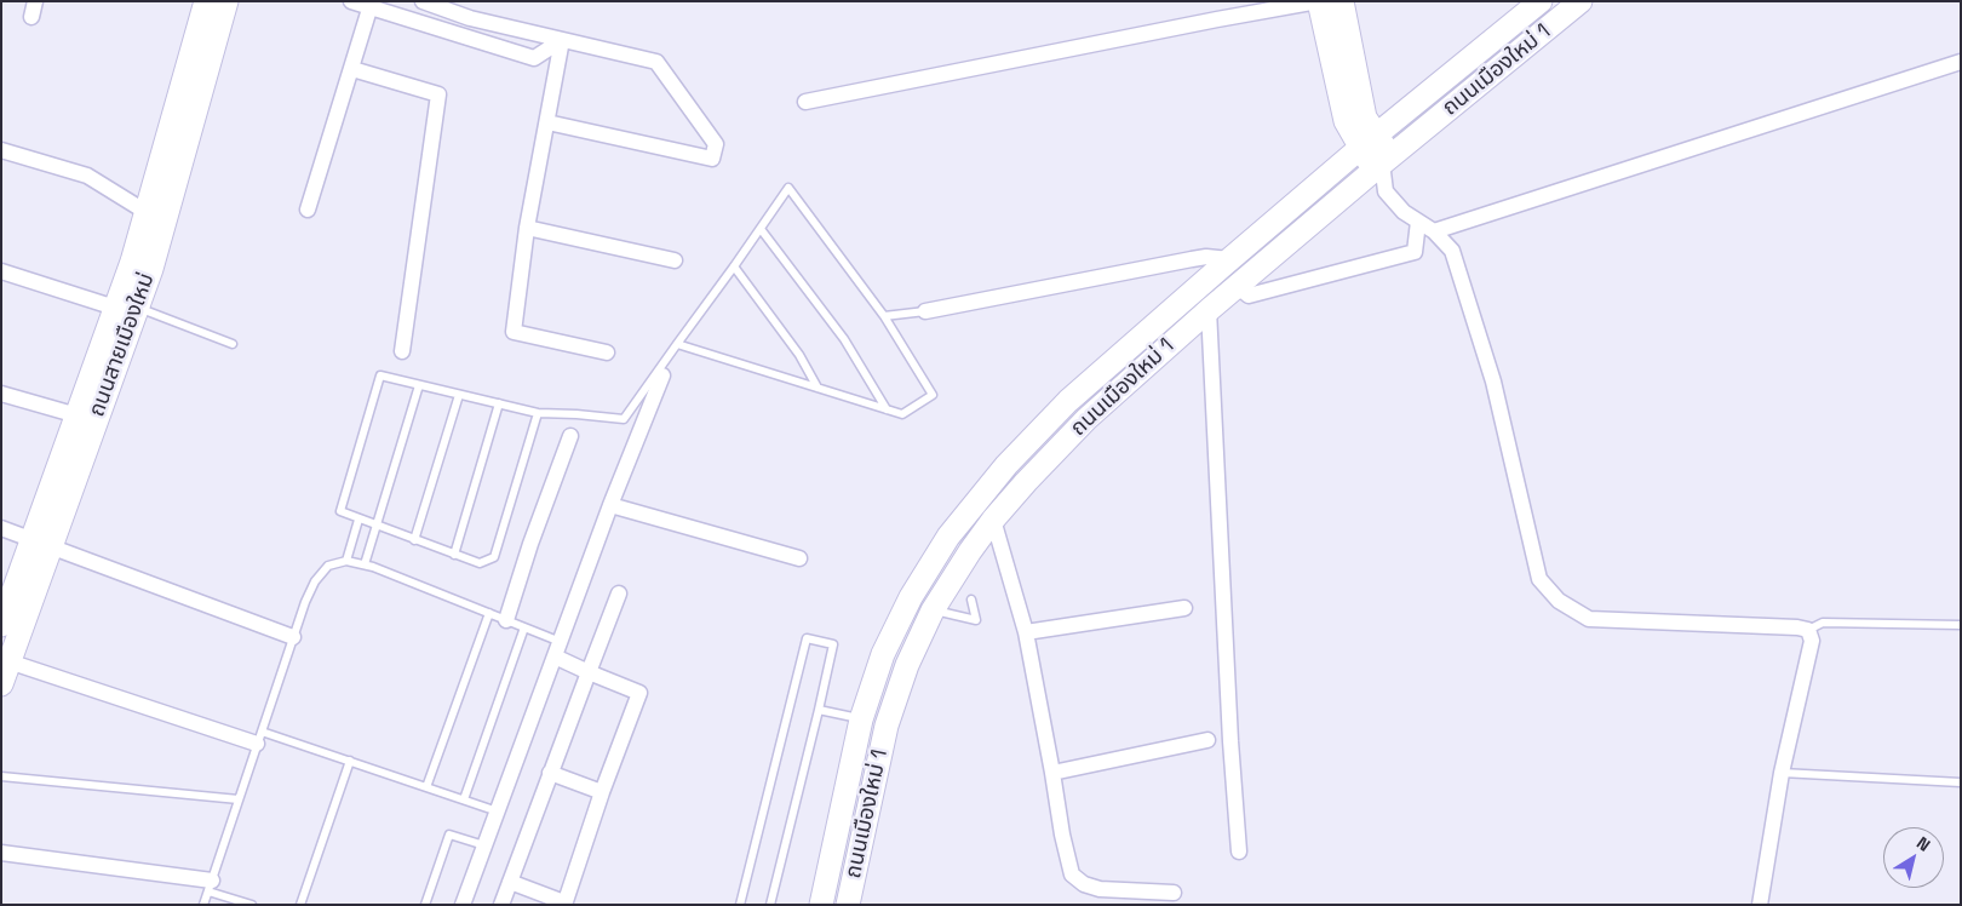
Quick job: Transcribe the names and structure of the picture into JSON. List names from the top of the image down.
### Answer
{
  "streets": {
    "street": ["ถนนเมืองใหม่ 1", "ถนนสายเมืองใหม่"]
  },
  "north": "top right"
}
